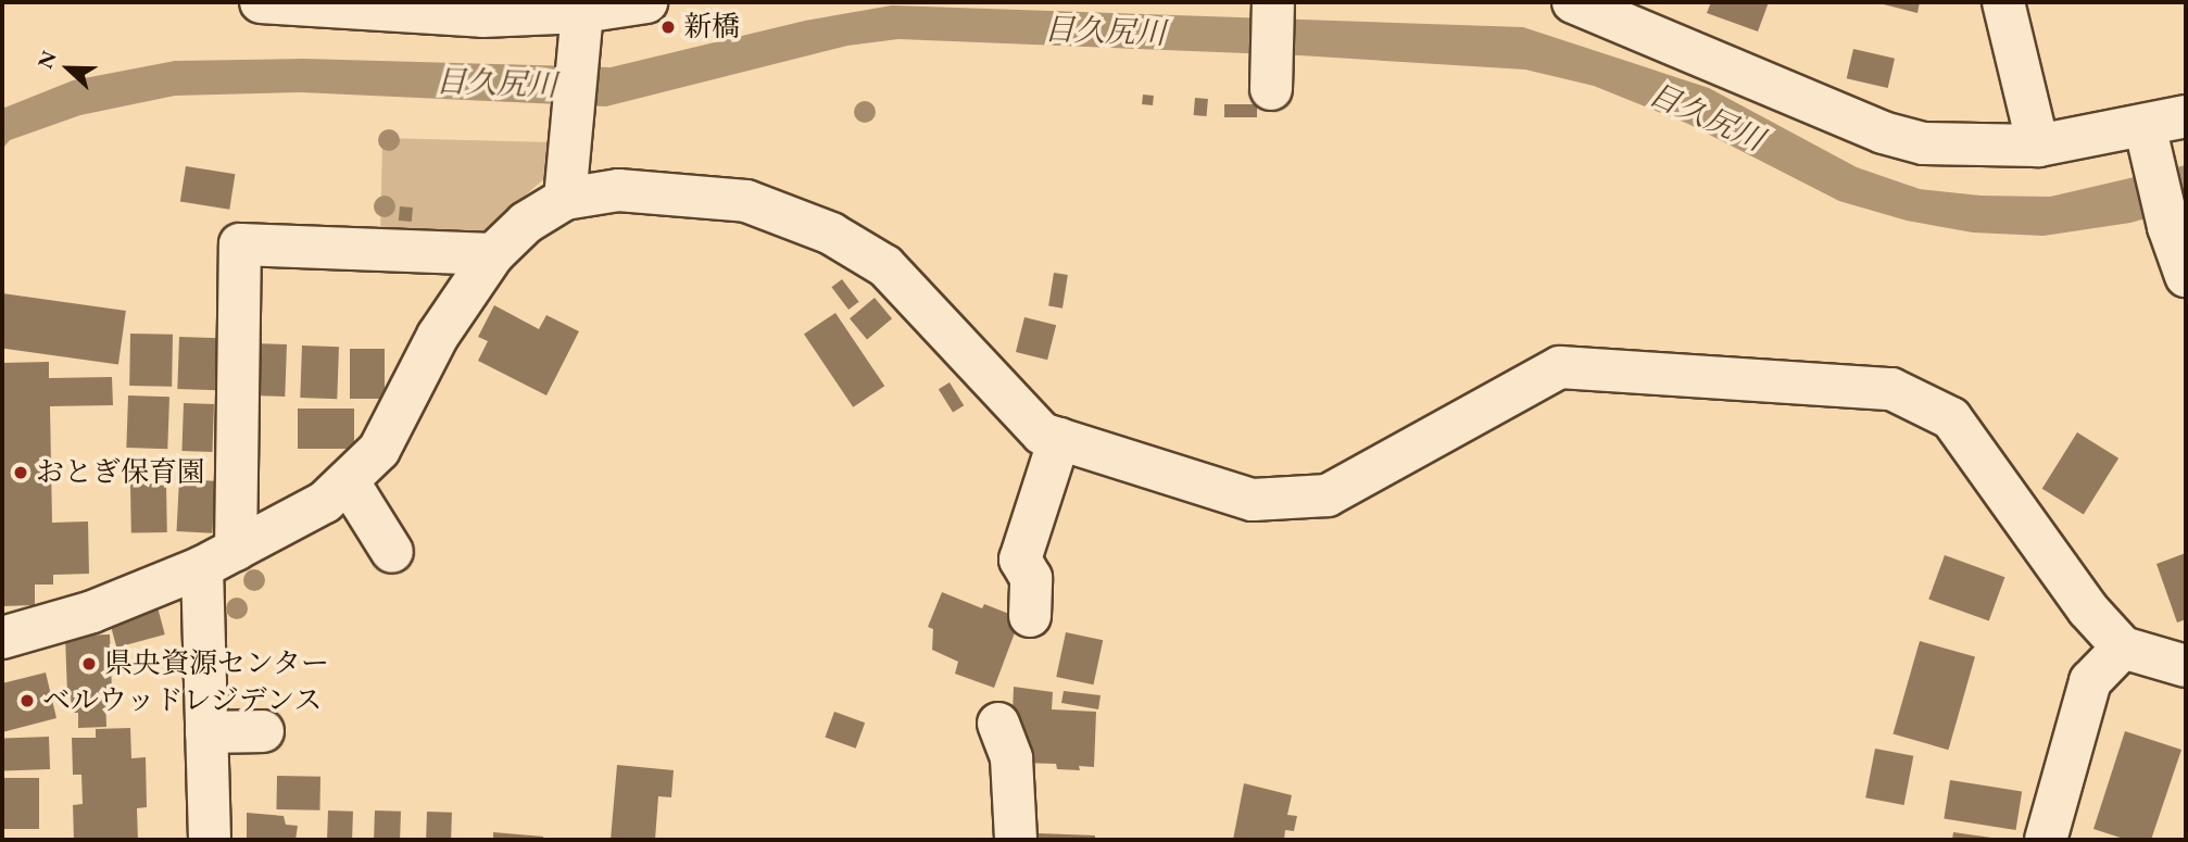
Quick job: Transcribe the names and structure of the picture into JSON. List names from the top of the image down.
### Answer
{
  "water": ["目久尻川"],
  "places": [
    "新橋",
    "おとぎ保育園",
    "県央資源センター",
    "ベルウッドレジデンス"
  ],
  "north": "left"
}
